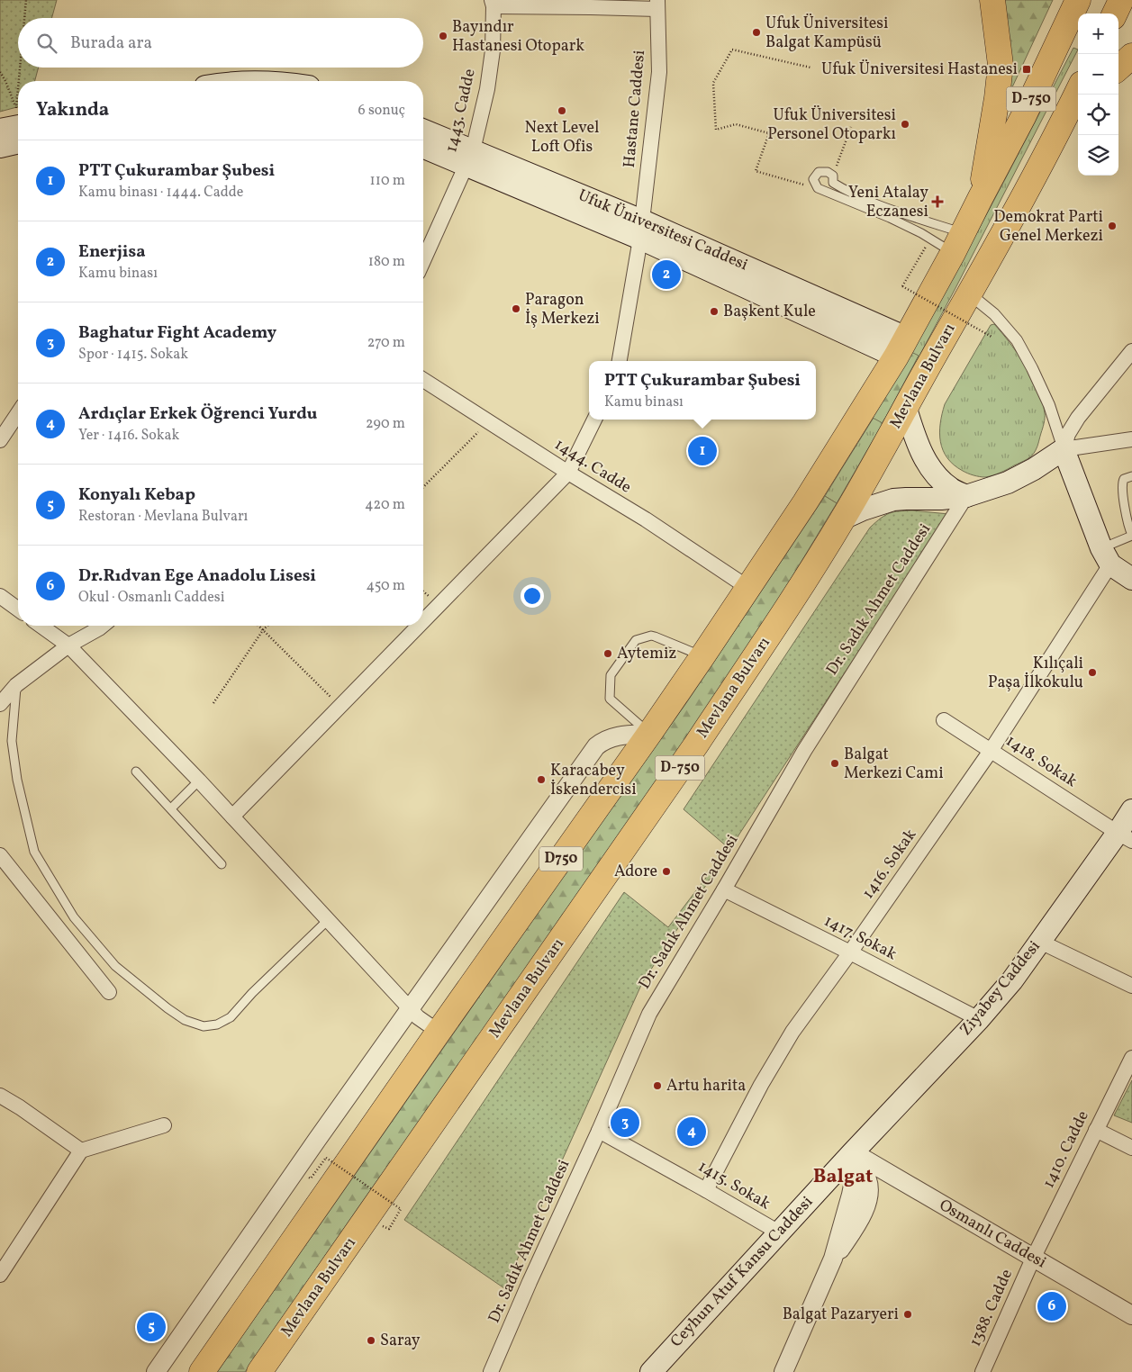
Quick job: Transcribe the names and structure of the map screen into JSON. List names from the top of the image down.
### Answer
{
  "streets": {
    "highway": ["D-750", "Mevlana Bulvarı", "D750"],
    "main road": ["Ufuk Üniversitesi Caddesi", "Ziyabey Caddesi", "Ceyhun Atuf Kansu Caddesi"],
    "street": [
      "Hastane Caddesi",
      "1443. Cadde",
      "1444. Cadde",
      "Dr. Sadık Ahmet Caddesi",
      "1418. Sokak",
      "1416. Sokak",
      "1417. Sokak",
      "1410. Cadde",
      "1415. Sokak",
      "Osmanlı Caddesi",
      "1388. Cadde"
    ]
  },
  "crossings": [
    ["D-750", "Ufuk Üniversitesi Caddesi"],
    ["D-750", "D750"],
    ["Hastane Caddesi", "Ufuk Üniversitesi Caddesi"],
    ["1443. Cadde", "Ufuk Üniversitesi Caddesi"],
    ["Ufuk Üniversitesi Caddesi", "D750"],
    ["1444. Cadde", "D750"],
    ["Dr. Sadık Ahmet Caddesi", "1417. Sokak"],
    ["Dr. Sadık Ahmet Caddesi", "1415. Sokak"],
    ["1418. Sokak", "1416. Sokak"],
    ["1418. Sokak", "Ziyabey Caddesi"],
    ["1416. Sokak", "1417. Sokak"],
    ["1416. Sokak", "1415. Sokak"],
    ["1417. Sokak", "Ziyabey Caddesi"],
    ["Ziyabey Caddesi", "Osmanlı Caddesi"],
    ["Ziyabey Caddesi", "Ceyhun Atuf Kansu Caddesi"],
    ["1410. Cadde", "Osmanlı Caddesi"],
    ["1410. Cadde", "1388. Cadde"],
    ["1415. Sokak", "Ceyhun Atuf Kansu Caddesi"],
    ["Osmanlı Caddesi", "Ceyhun Atuf Kansu Caddesi"],
    ["Osmanlı Caddesi", "1388. Cadde"]
  ],
  "districts": ["Balgat"],
  "places": {
    "other": [
      "Ufuk Üniversitesi Balgat Kampüsü",
      "Bayındır Hastanesi Otopark",
      "Next Level Loft Ofis",
      "Ufuk Üniversitesi Personel Otoparkı",
      "Demokrat Parti Genel Merkezi",
      "Paragon İş Merkezi",
      "Başkent Kule",
      "Aytemiz",
      "Kılıçali Paşa İlkokulu",
      "Balgat Merkezi Cami",
      "Karacabey İskendercisi",
      "Adore",
      "Artu harita",
      "Balgat Pazaryeri",
      "Saray"
    ],
    "transit": ["Ufuk Üniversitesi Hastanesi"],
    "health": ["Yeni Atalay Eczanesi"]
  },
  "page": {
    "map_buttons": ["+", "−"],
    "search": "Burada ara",
    "heading": ["Yakında", "6 sonuç"],
    "list": [
      {
        "mark": "1",
        "name": "PTT Çukurambar Şubesi",
        "note": "Kamu binası · 1444. Cadde",
        "value": "110 m"
      },
      {
        "mark": "2",
        "name": "Enerjisa",
        "note": "Kamu binası",
        "value": "180 m"
      },
      {
        "mark": "3",
        "name": "Baghatur Fight Academy",
        "note": "Spor · 1415. Sokak",
        "value": "270 m"
      },
      {
        "mark": "4",
        "name": "Ardıçlar Erkek Öğrenci Yurdu",
        "note": "Yer · 1416. Sokak",
        "value": "290 m"
      },
      {
        "mark": "5",
        "name": "Konyalı Kebap",
        "note": "Restoran · Mevlana Bulvarı",
        "value": "420 m"
      },
      {
        "mark": "6",
        "name": "Dr.Rıdvan Ege Anadolu Lisesi",
        "note": "Okul · Osmanlı Caddesi",
        "value": "450 m"
      }
    ],
    "pins": [
      "2",
      "1",
      "3",
      "4",
      "6",
      "5"
    ],
    "popup": ["PTT Çukurambar Şubesi", "Kamu binası"]
  }
}
